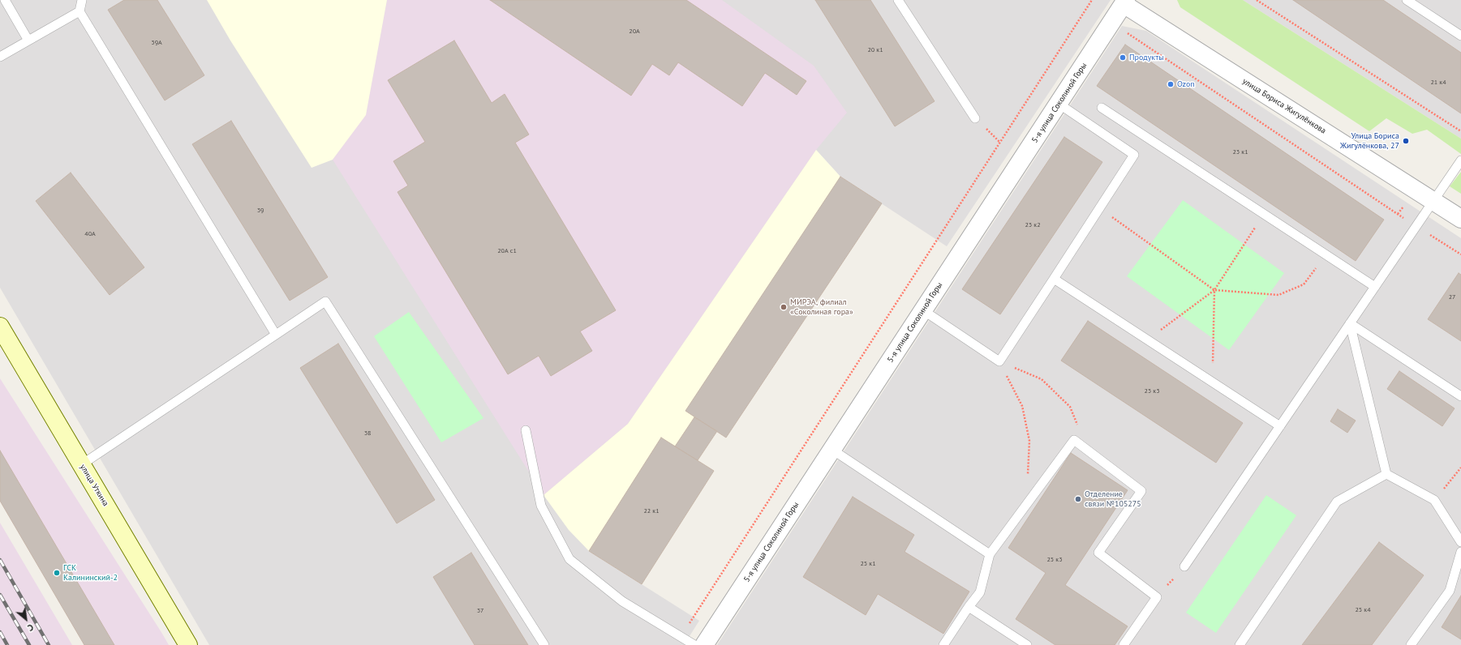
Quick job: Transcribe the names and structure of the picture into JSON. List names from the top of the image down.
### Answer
{
  "streets": {
    "street": ["5-я улица Соколиной Горы", "улица Бориса Жигулёнкова", "улица Уткина"]
  },
  "crossings": [
    ["5-я улица Соколиной Горы", "улица Бориса Жигулёнкова"]
  ],
  "places": [
    "Продукты",
    "Ozon",
    "Улица Бориса Жигулёнкова, 27",
    "МИРЭА, филиал «Соколиная гора»",
    "Отделение связи №105275",
    "ГСК Калининский-2"
  ],
  "house_numbers": [
    "20А",
    "39А",
    "20 к1",
    "21 к4",
    "23 к1",
    "39",
    "23 к2",
    "40А",
    "20А с1",
    "27",
    "23 к3",
    "38",
    "22 к1",
    "25 к3",
    "25 к1",
    "25 к4",
    "37"
  ],
  "north": "bottom right"
}
